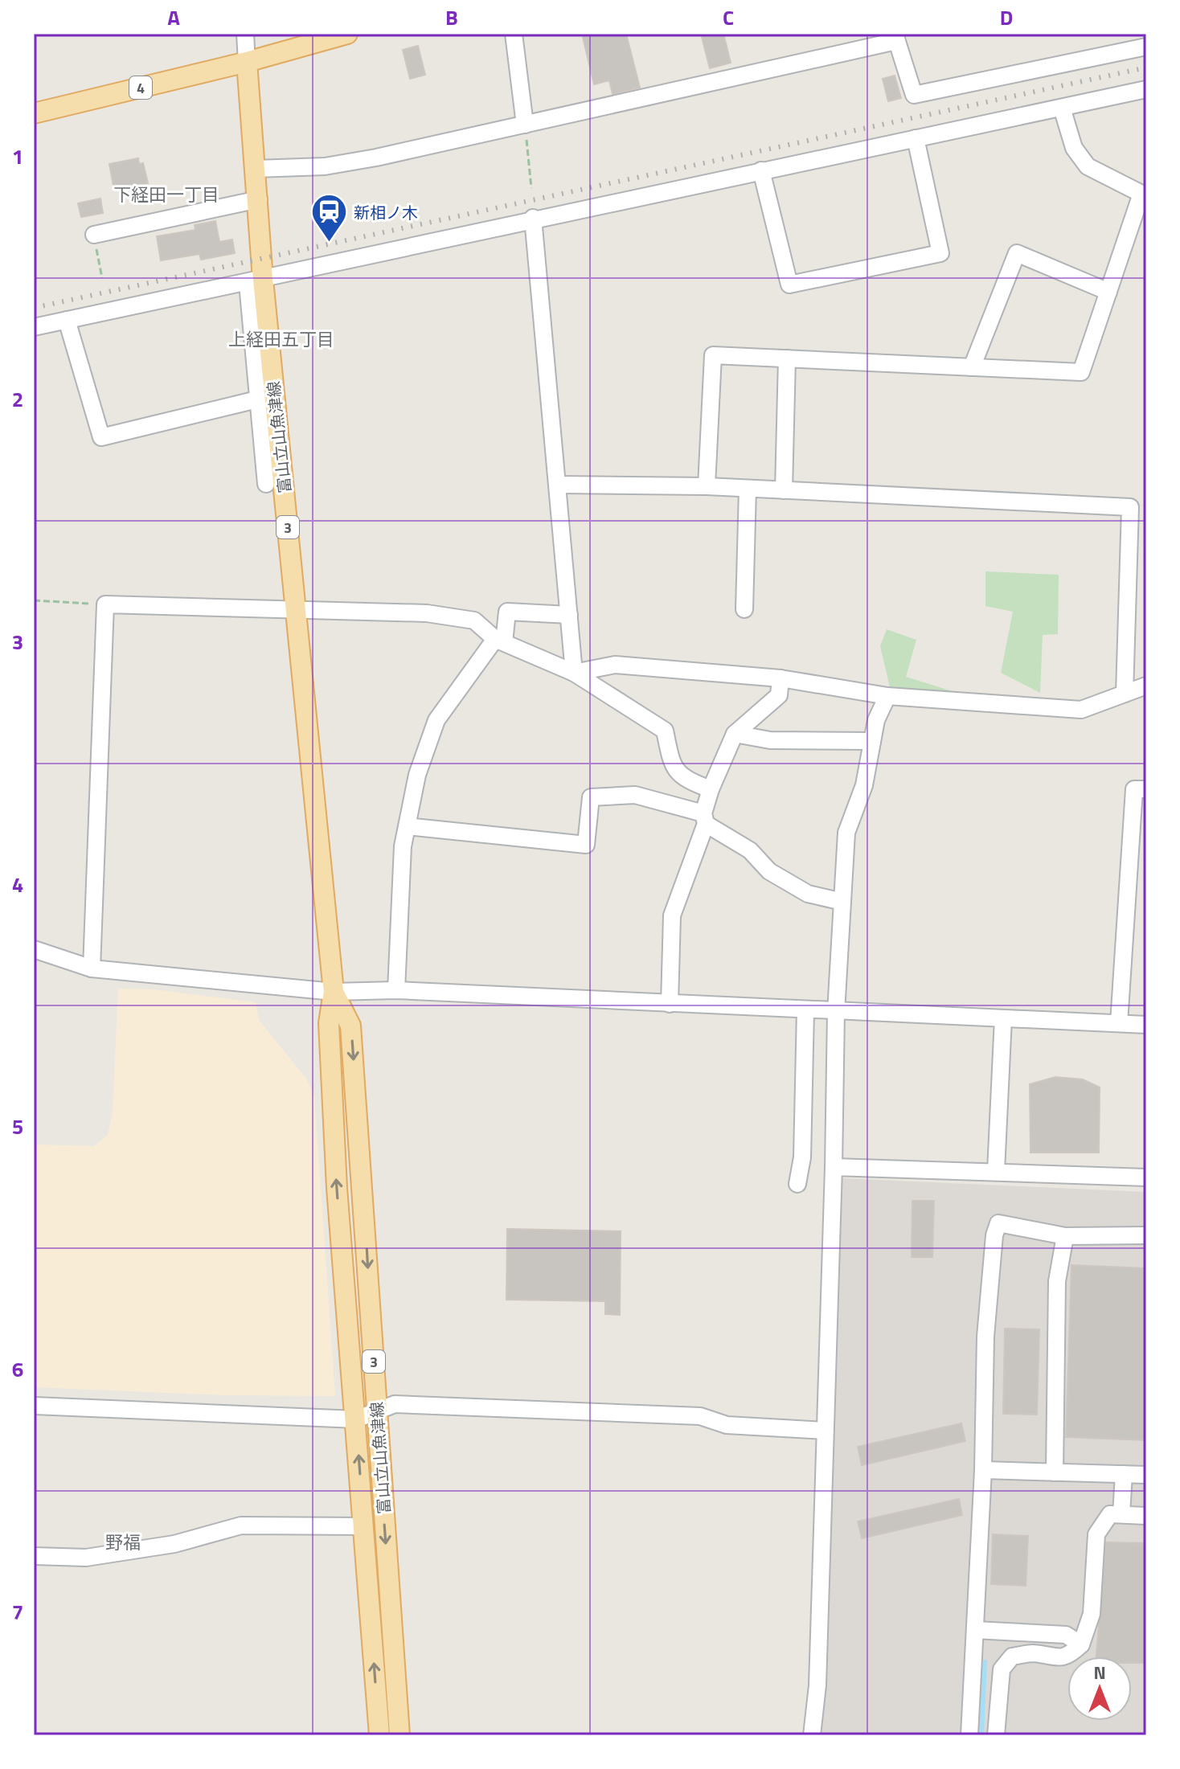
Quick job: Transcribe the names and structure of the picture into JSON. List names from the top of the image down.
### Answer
{
  "streets": {
    "main road": ["4", "富山立山魚津線", "3"]
  },
  "crossings": [
    ["4", "富山立山魚津線"]
  ],
  "districts": ["下経田一丁目", "上経田五丁目", "野福"],
  "places": {
    "station": ["新相ノ木"]
  },
  "north": "top",
  "grid": {
    "columns": [
      "A",
      "B",
      "C",
      "D"
    ],
    "rows": [
      "1",
      "2",
      "3",
      "4",
      "5",
      "6",
      "7"
    ]
  }
}
